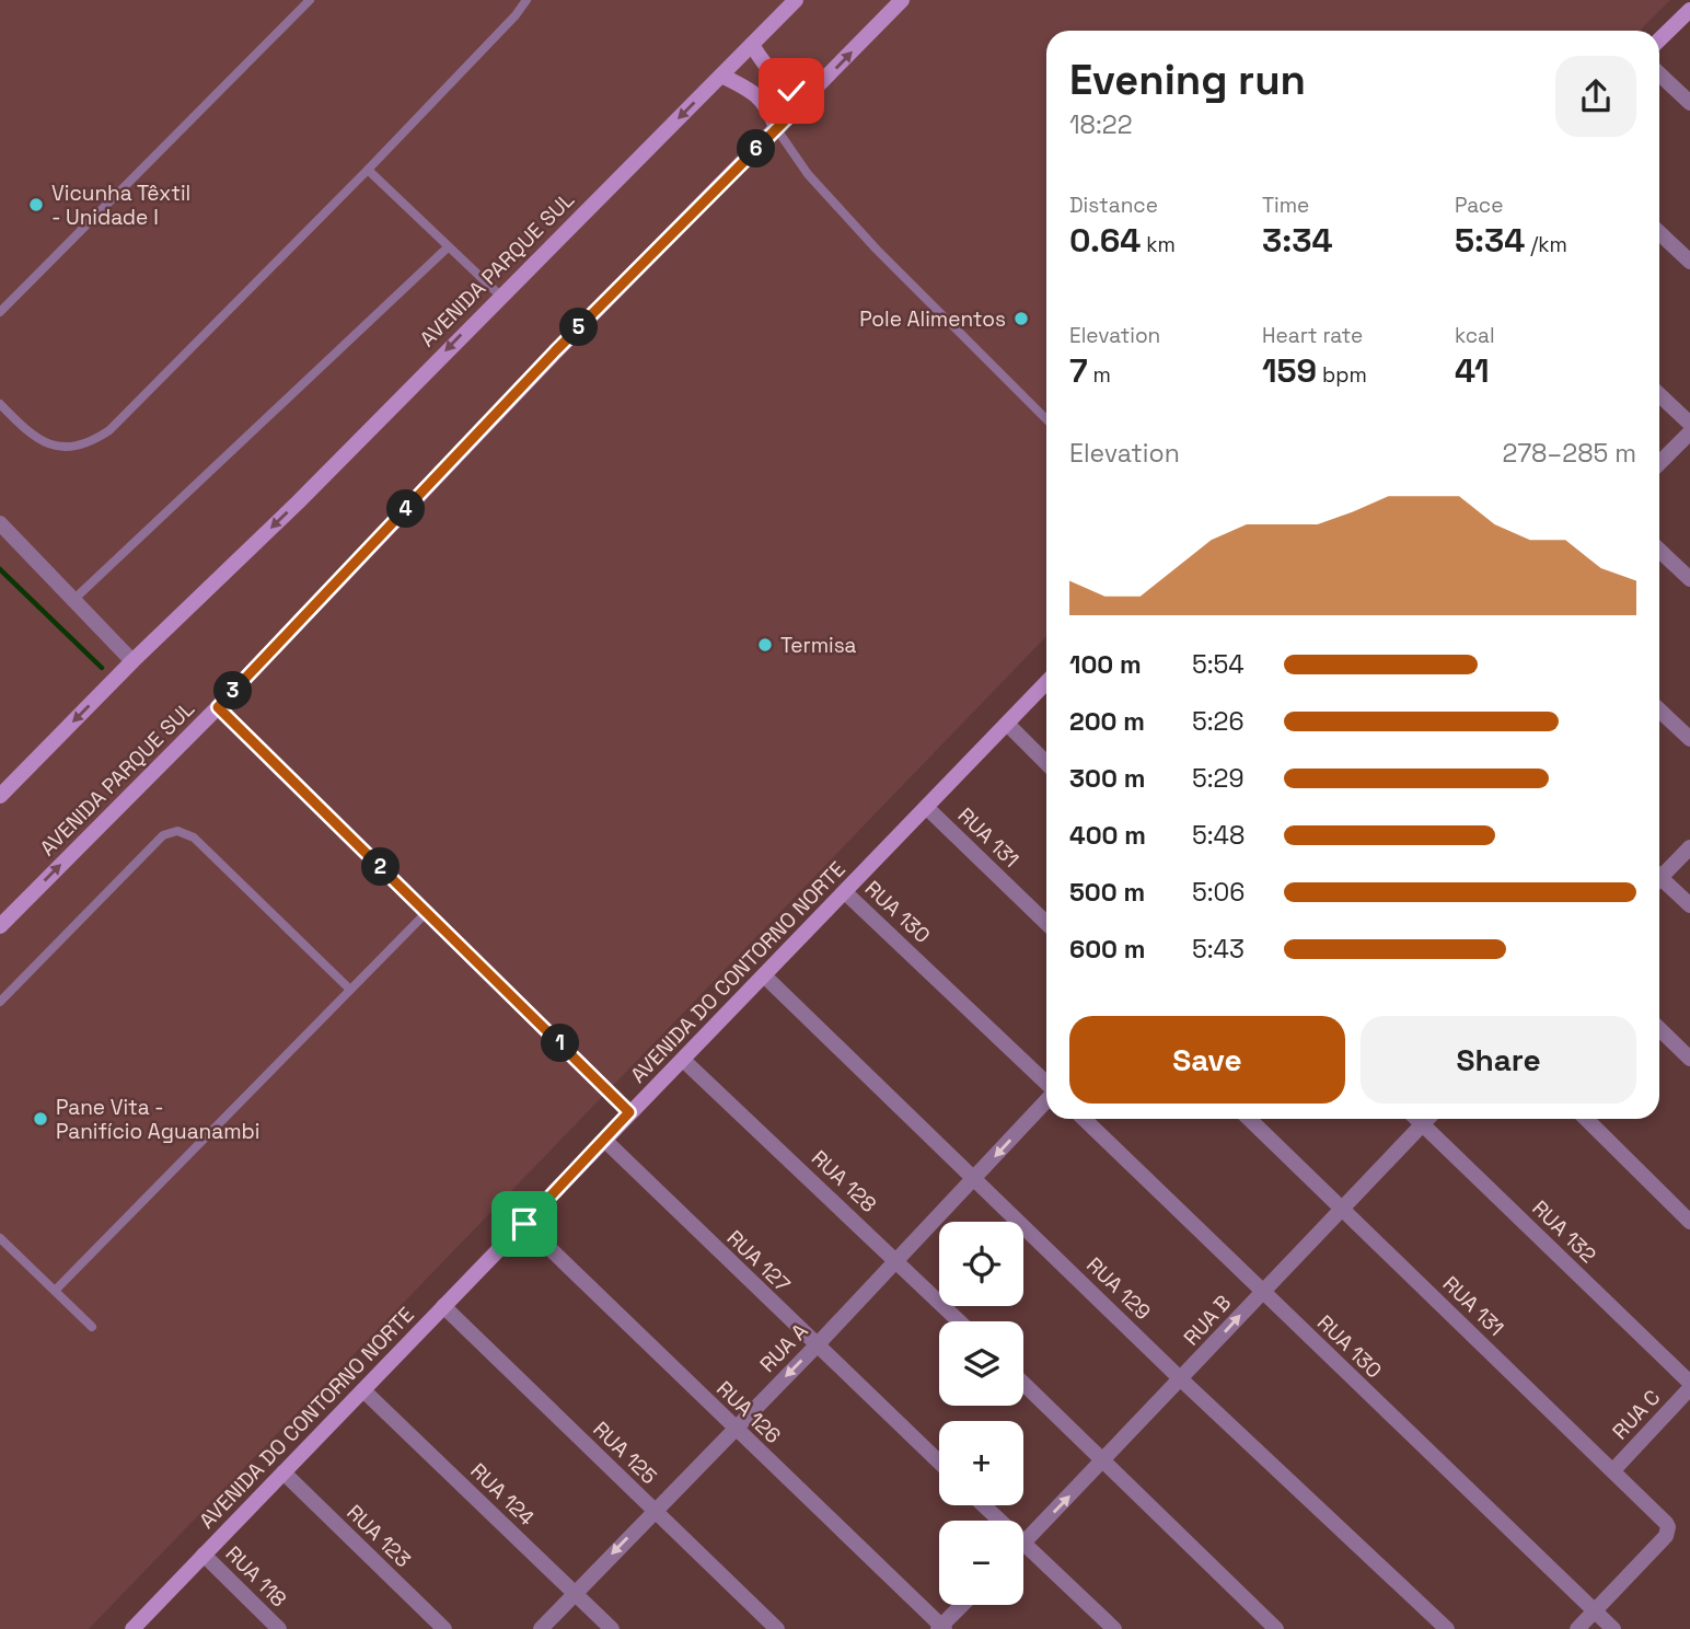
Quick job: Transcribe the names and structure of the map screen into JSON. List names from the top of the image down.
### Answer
{
  "streets": {
    "street": [
      "AVENIDA PARQUE SUL",
      "RUA 131",
      "RUA 130",
      "AVENIDA DO CONTORNO NORTE",
      "RUA 128",
      "RUA 132",
      "RUA 127",
      "RUA 129",
      "RUA B",
      "RUA A",
      "RUA 126",
      "RUA C",
      "RUA 125",
      "RUA 124",
      "RUA 123",
      "RUA 118"
    ]
  },
  "crossings": [
    ["RUA 131", "RUA 130"],
    ["RUA 131", "AVENIDA DO CONTORNO NORTE"],
    ["RUA 131", "RUA B"],
    ["RUA 131", "RUA C"],
    ["RUA 130", "AVENIDA DO CONTORNO NORTE"],
    ["RUA 130", "RUA B"],
    ["AVENIDA DO CONTORNO NORTE", "RUA 128"],
    ["AVENIDA DO CONTORNO NORTE", "RUA 127"],
    ["AVENIDA DO CONTORNO NORTE", "RUA 129"],
    ["AVENIDA DO CONTORNO NORTE", "RUA 126"],
    ["AVENIDA DO CONTORNO NORTE", "RUA 125"],
    ["AVENIDA DO CONTORNO NORTE", "RUA 124"],
    ["AVENIDA DO CONTORNO NORTE", "RUA 123"],
    ["AVENIDA DO CONTORNO NORTE", "RUA 118"],
    ["RUA 128", "RUA A"],
    ["RUA 132", "RUA B"],
    ["RUA 132", "RUA C"],
    ["RUA 127", "RUA A"],
    ["RUA 129", "RUA B"],
    ["RUA 129", "RUA A"],
    ["RUA A", "RUA 126"],
    ["RUA A", "RUA 125"],
    ["RUA A", "RUA 124"]
  ],
  "one_way": ["RUA B", "RUA A"],
  "places": [
    "Vicunha Têxtil - Unidade I",
    "Pole Alimentos",
    "Termisa",
    "Pane Vita - Panifício Aguanambi"
  ],
  "page": {
    "heading": ["Evening run", "18:22"],
    "pins": [
      "6",
      "5",
      "4",
      "3",
      "2",
      "1"
    ],
    "stats": [
      ["Distance", "0.64 km"],
      ["Time", "3:34"],
      ["Pace", "5:34 /km"],
      ["Elevation", "7 m"],
      ["Heart rate", "159 bpm"],
      ["kcal", "41"]
    ],
    "chart": ["Elevation", "278–285 m"],
    "list": [
      {
        "name": "100 m",
        "note": "5:54"
      },
      {
        "name": "200 m",
        "note": "5:26"
      },
      {
        "name": "300 m",
        "note": "5:29"
      },
      {
        "name": "400 m",
        "note": "5:48"
      },
      {
        "name": "500 m",
        "note": "5:06"
      },
      {
        "name": "600 m",
        "note": "5:43"
      }
    ],
    "buttons": ["Save", "Share"],
    "map_buttons": ["+", "−"]
  }
}
